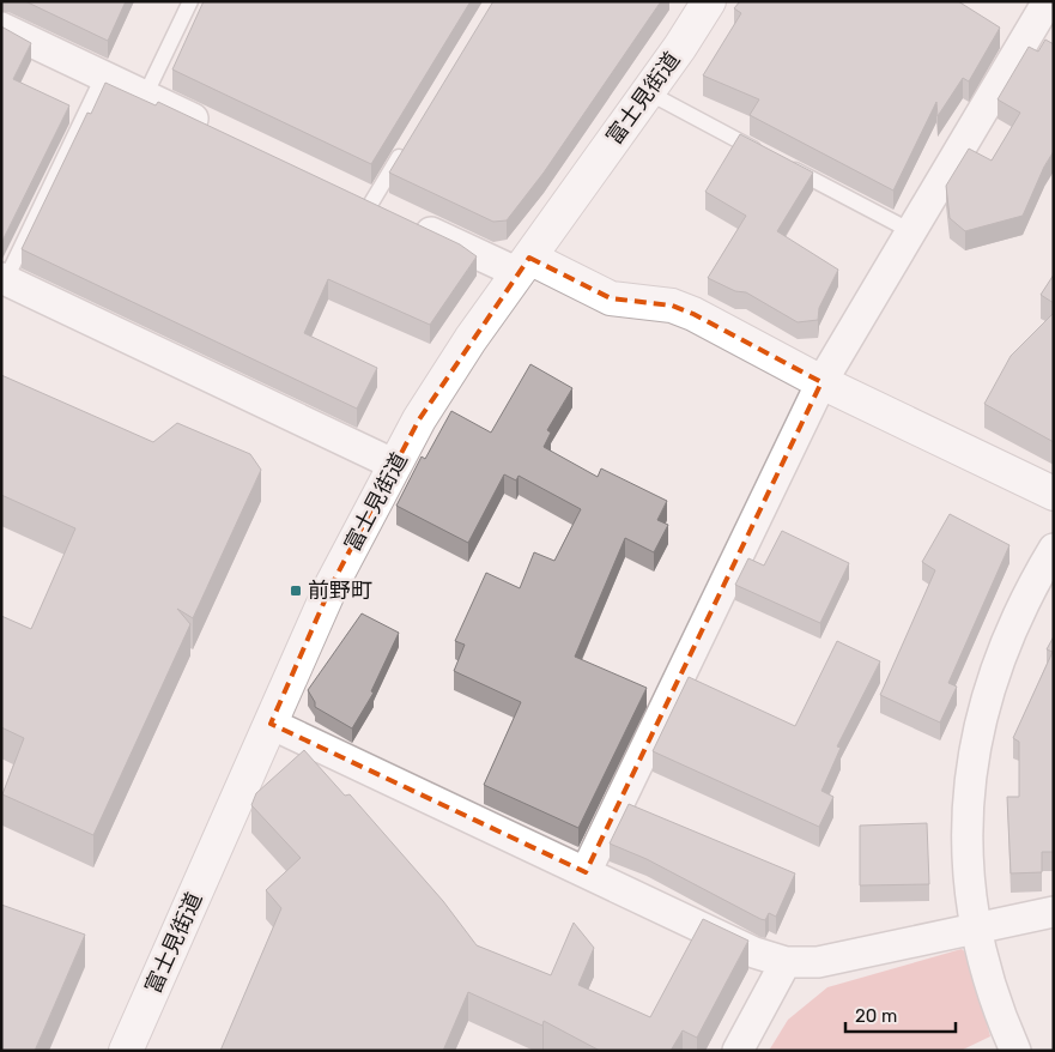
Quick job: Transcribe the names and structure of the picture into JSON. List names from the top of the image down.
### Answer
{
  "streets": {
    "street": ["富士見街道"]
  },
  "places": {
    "transit": ["前野町"]
  },
  "scale_bar": "20 m"
}
